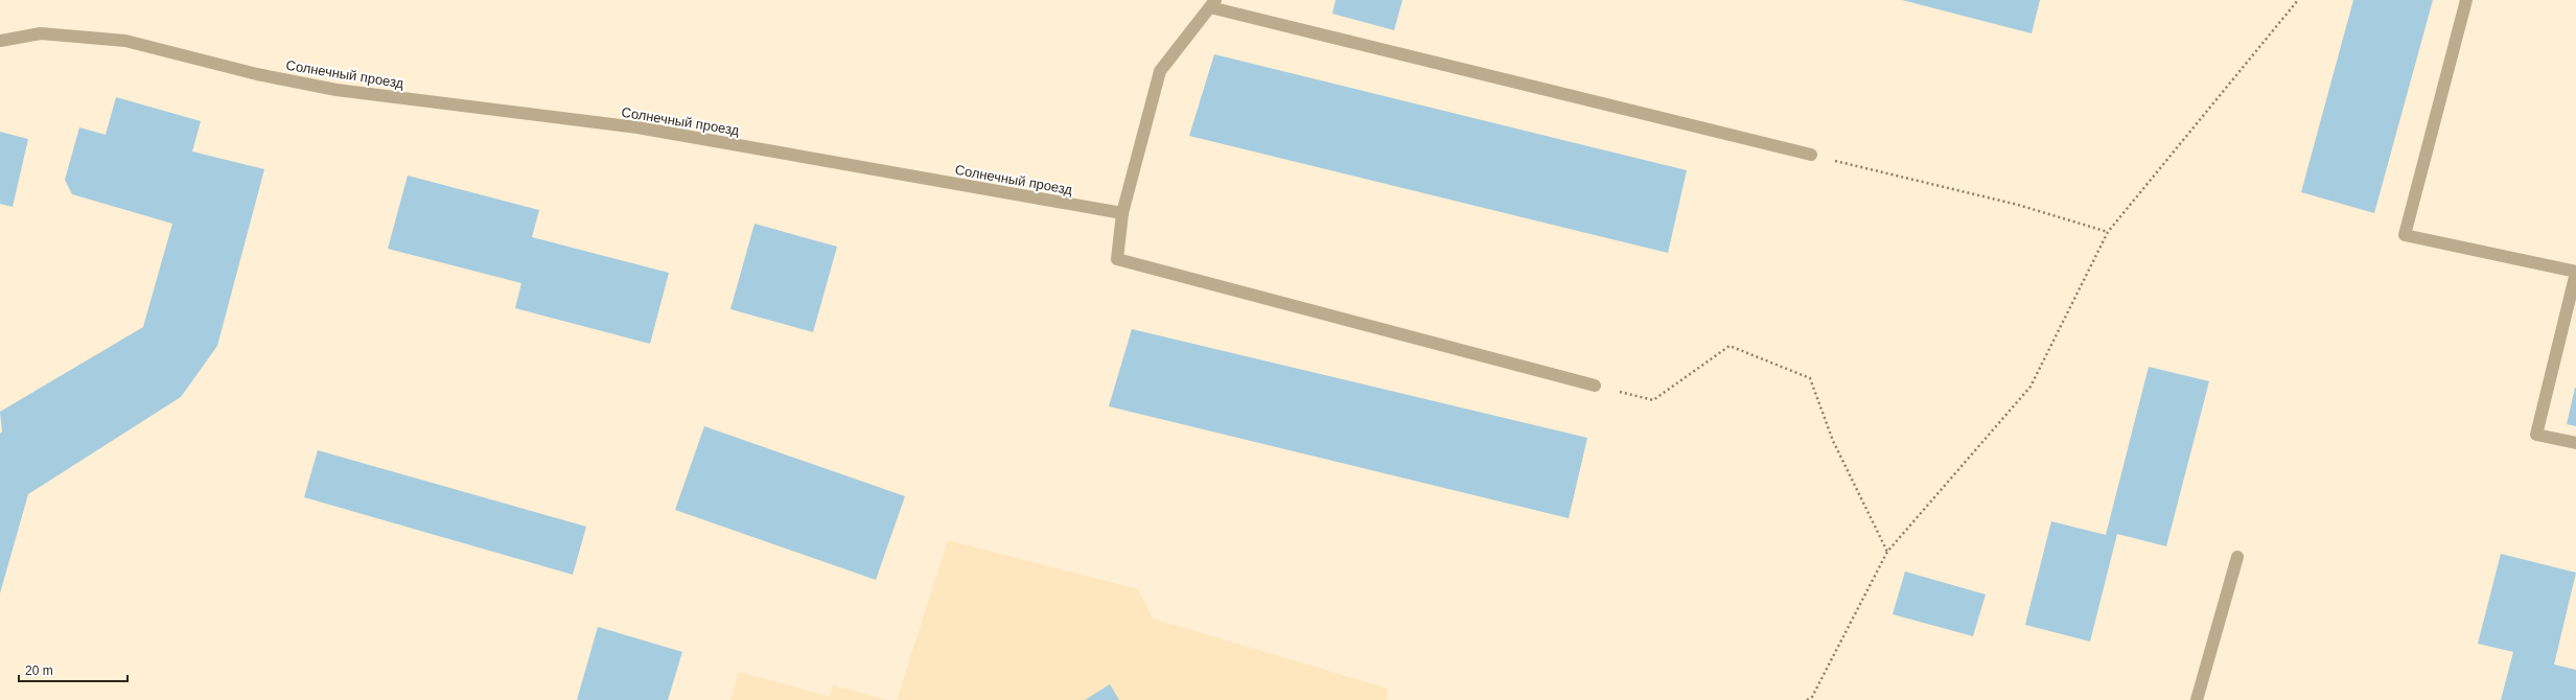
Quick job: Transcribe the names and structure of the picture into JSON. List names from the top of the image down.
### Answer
{
  "streets": {
    "street": ["Солнечный проезд"]
  },
  "scale_bar": "20 m"
}
